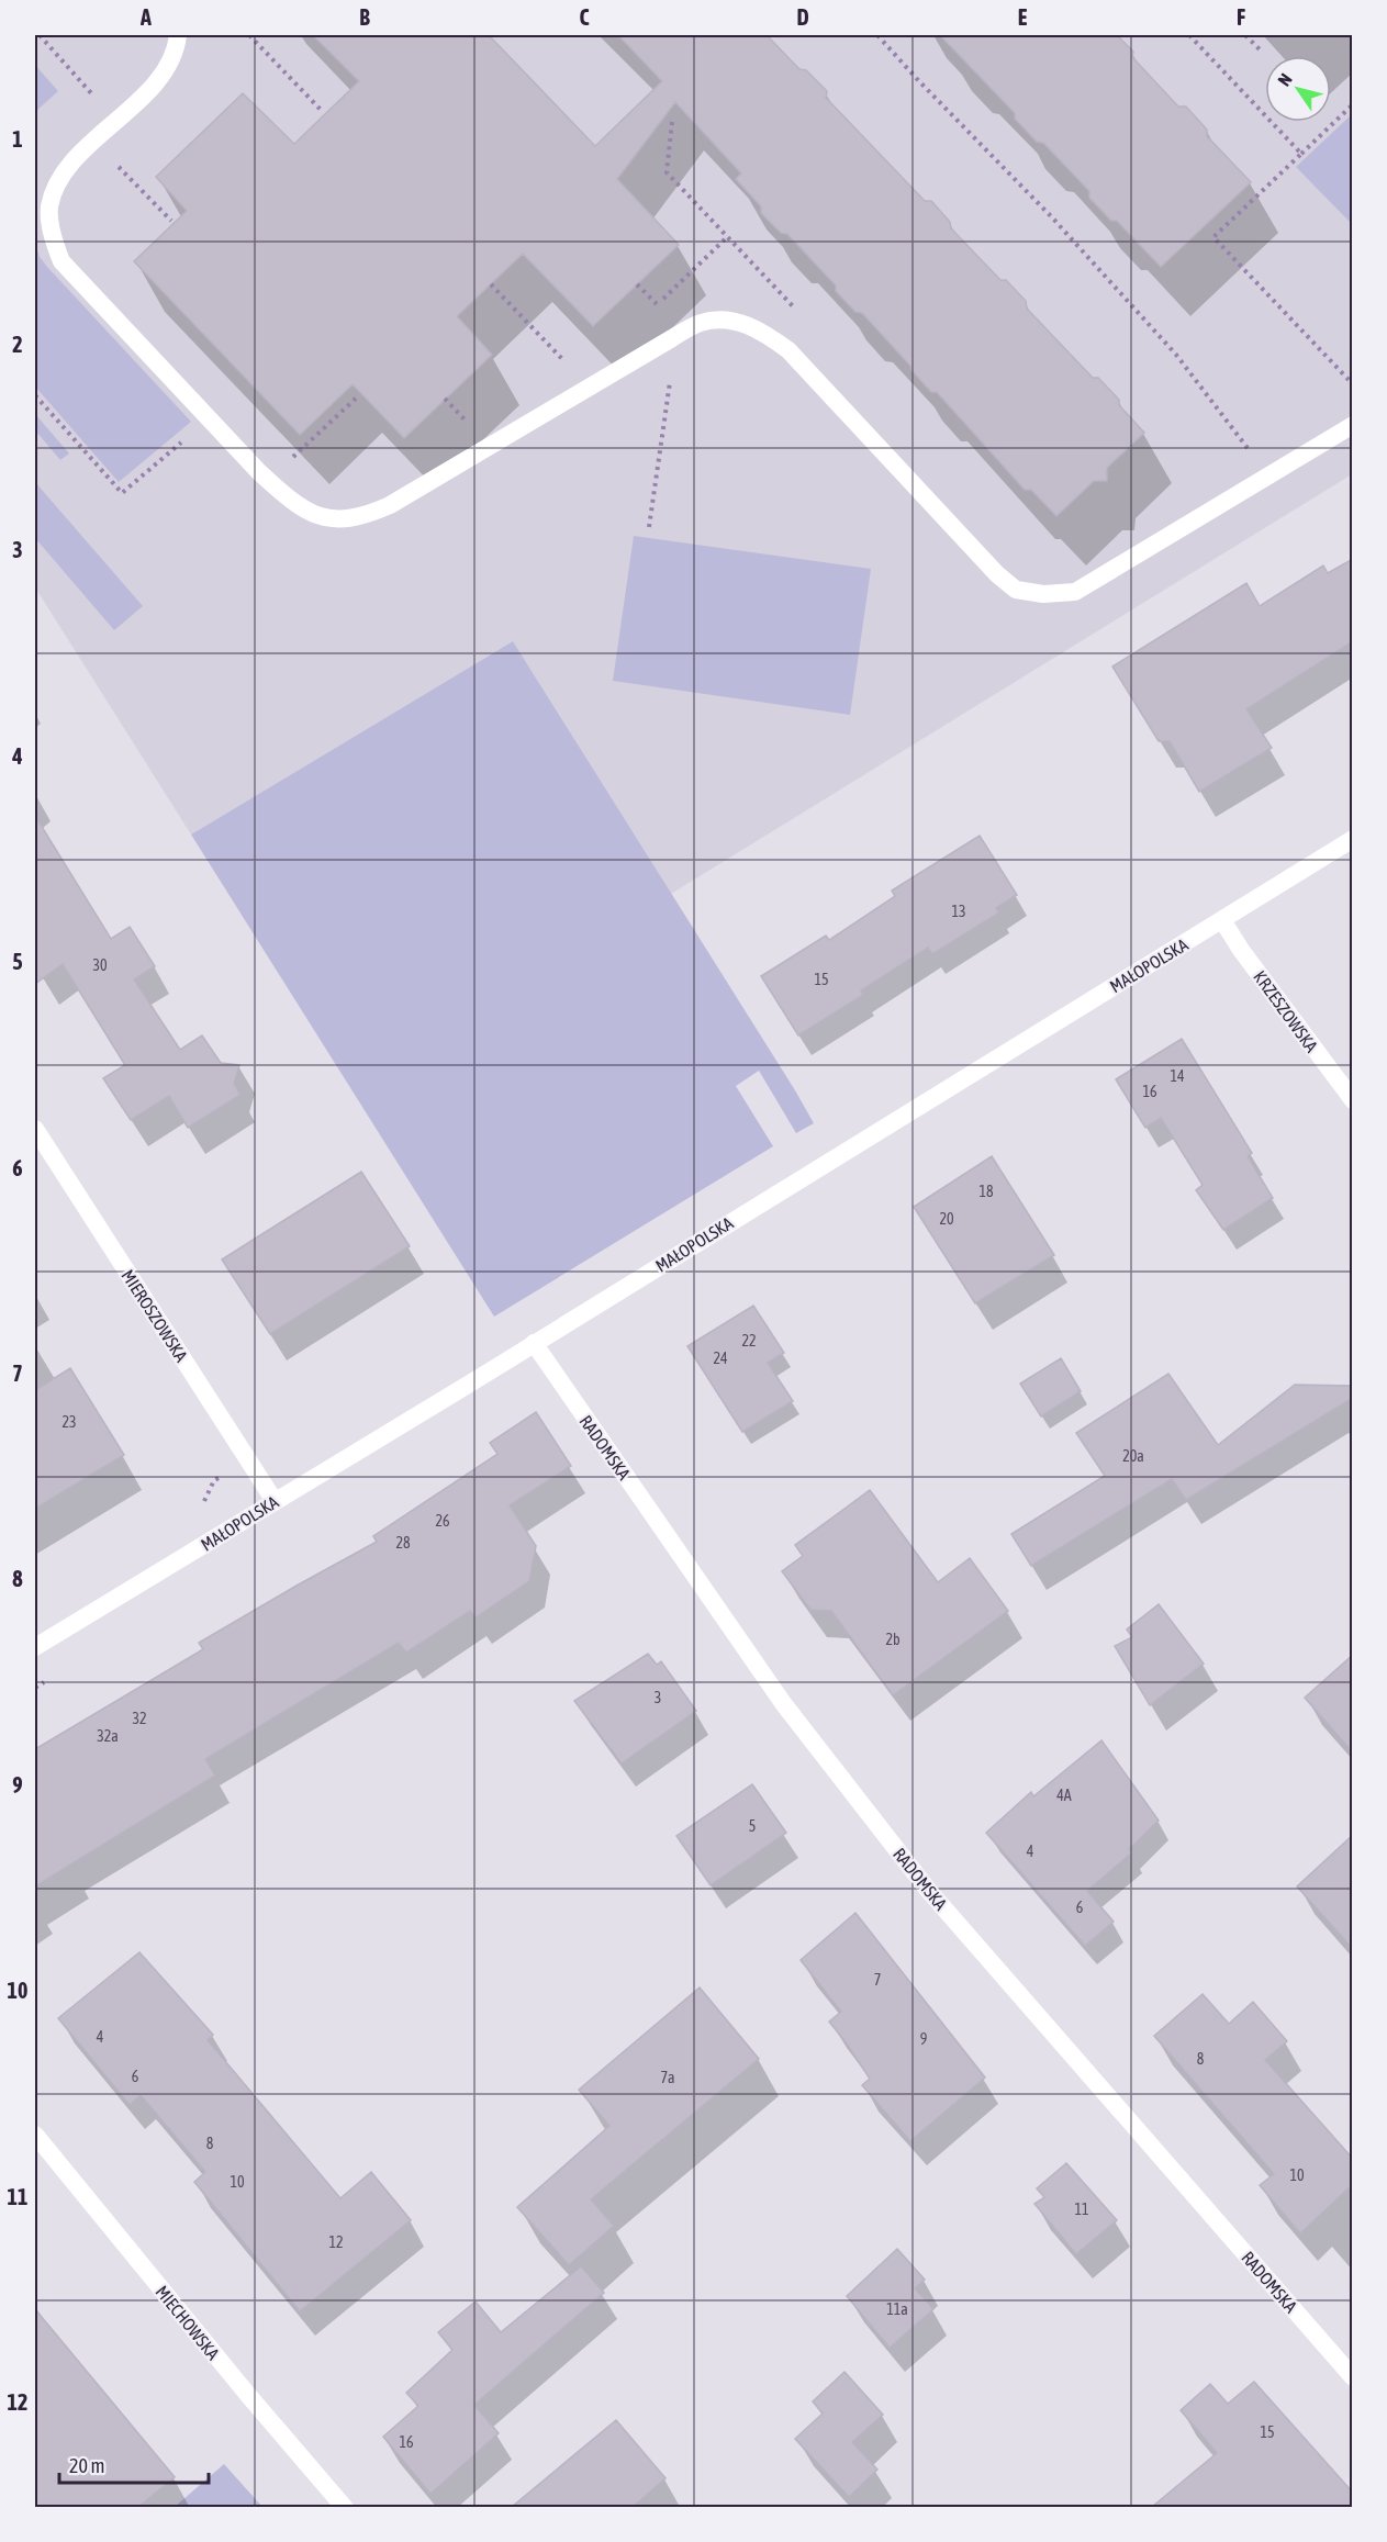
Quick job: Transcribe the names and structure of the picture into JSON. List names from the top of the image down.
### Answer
{
  "streets": {
    "street": [
      "MAŁOPOLSKA",
      "KRZESZOWSKA",
      "MIEROSZOWSKA",
      "RADOMSKA",
      "MIECHOWSKA"
    ]
  },
  "crossings": [
    ["MAŁOPOLSKA", "KRZESZOWSKA"],
    ["MAŁOPOLSKA", "MIEROSZOWSKA"],
    ["MAŁOPOLSKA", "RADOMSKA"]
  ],
  "house_numbers": [
    "13",
    "30",
    "15",
    "14",
    "16",
    "18",
    "20",
    "22",
    "24",
    "23",
    "20a",
    "26",
    "28",
    "2b",
    "3",
    "32",
    "32a",
    "4A",
    "5",
    "4",
    "6",
    "7",
    "4",
    "9",
    "8",
    "6",
    "7a",
    "8",
    "10",
    "10",
    "11",
    "12",
    "11a",
    "15",
    "16"
  ],
  "scale_bar": "20 m",
  "north": "top left",
  "grid": {
    "columns": [
      "A",
      "B",
      "C",
      "D",
      "E",
      "F"
    ],
    "rows": [
      "1",
      "2",
      "3",
      "4",
      "5",
      "6",
      "7",
      "8",
      "9",
      "10",
      "11",
      "12"
    ]
  }
}
